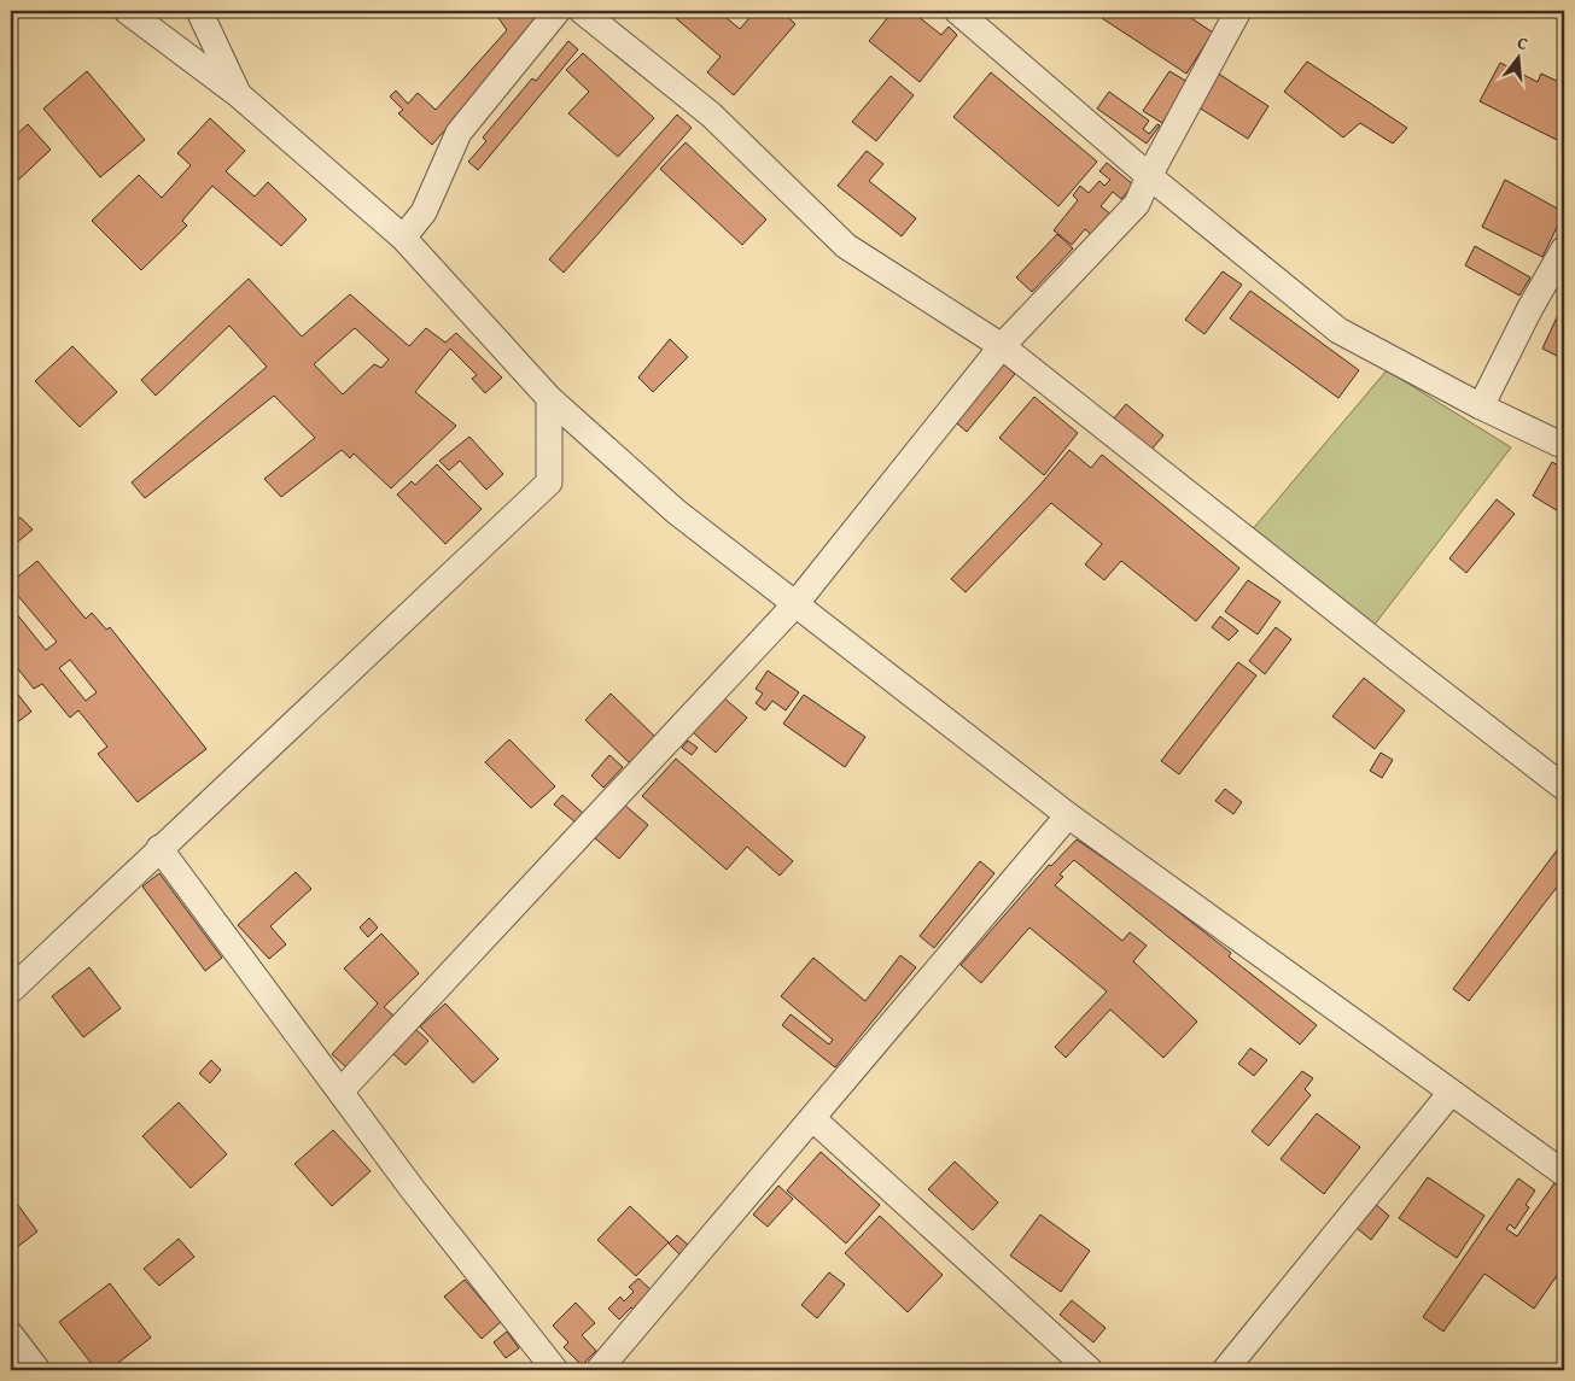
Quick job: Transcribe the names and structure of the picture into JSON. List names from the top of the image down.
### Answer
{
  "north": "top"
}
